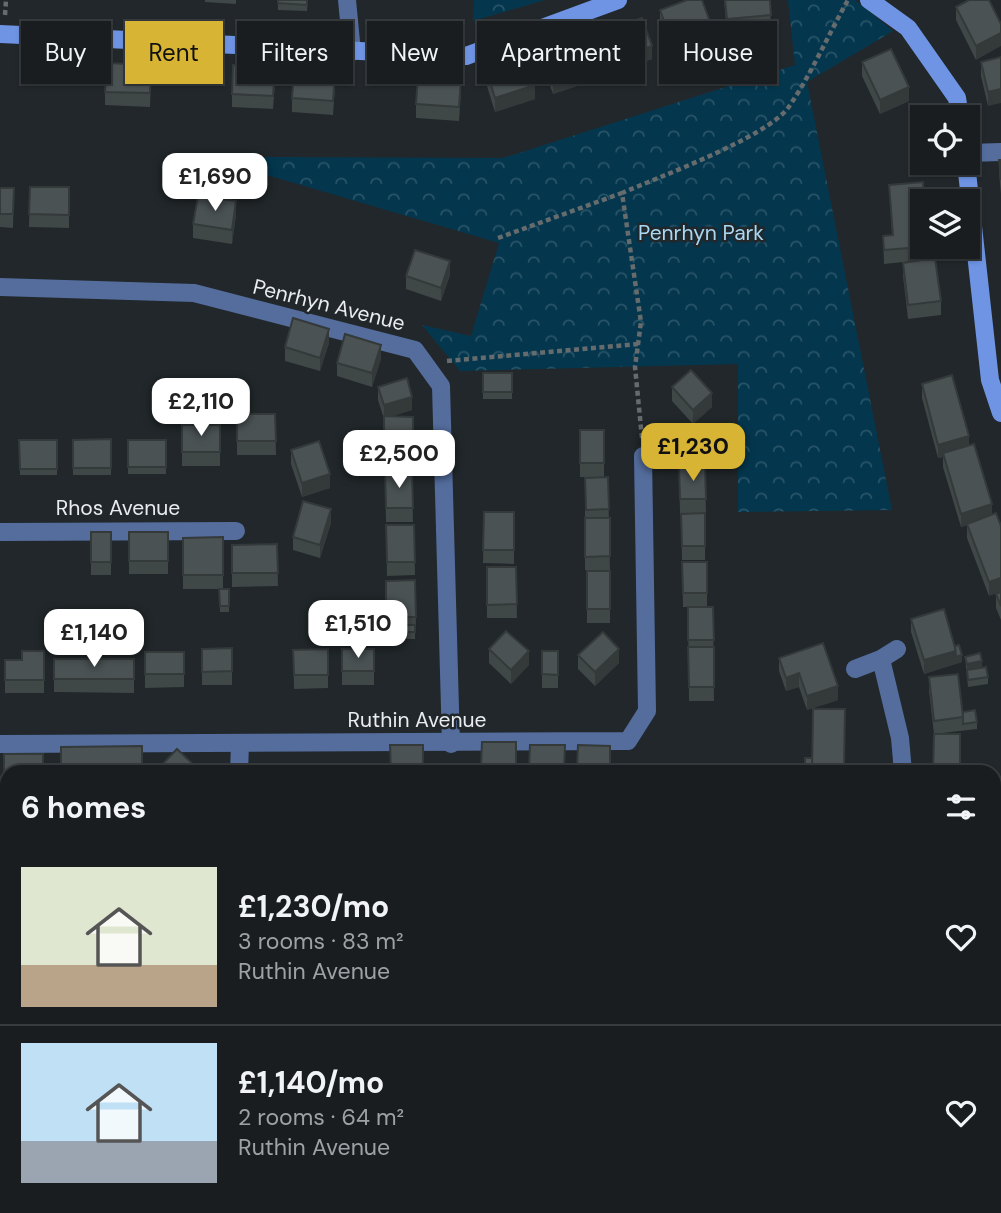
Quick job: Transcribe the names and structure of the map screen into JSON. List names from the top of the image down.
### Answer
{
  "streets": {
    "street": ["Penrhyn Avenue", "Rhos Avenue", "Ruthin Avenue"]
  },
  "crossings": [
    ["Penrhyn Avenue", "Ruthin Avenue"]
  ],
  "parks": ["Penrhyn Park"],
  "page": {
    "chip": [
      "Buy",
      "Rent",
      "Filters",
      "New",
      "Apartment",
      "House"
    ],
    "price": [
      "£1,690",
      "£2,110",
      "£1,230",
      "£2,500",
      "£1,510",
      "£1,140"
    ],
    "heading": "6 homes",
    "list": [
      {
        "name": "£1,230/mo",
        "note": "3 rooms · 83 m² · Ruthin Avenue"
      },
      {
        "name": "£1,140/mo",
        "note": "2 rooms · 64 m² · Ruthin Avenue"
      }
    ]
  }
}
